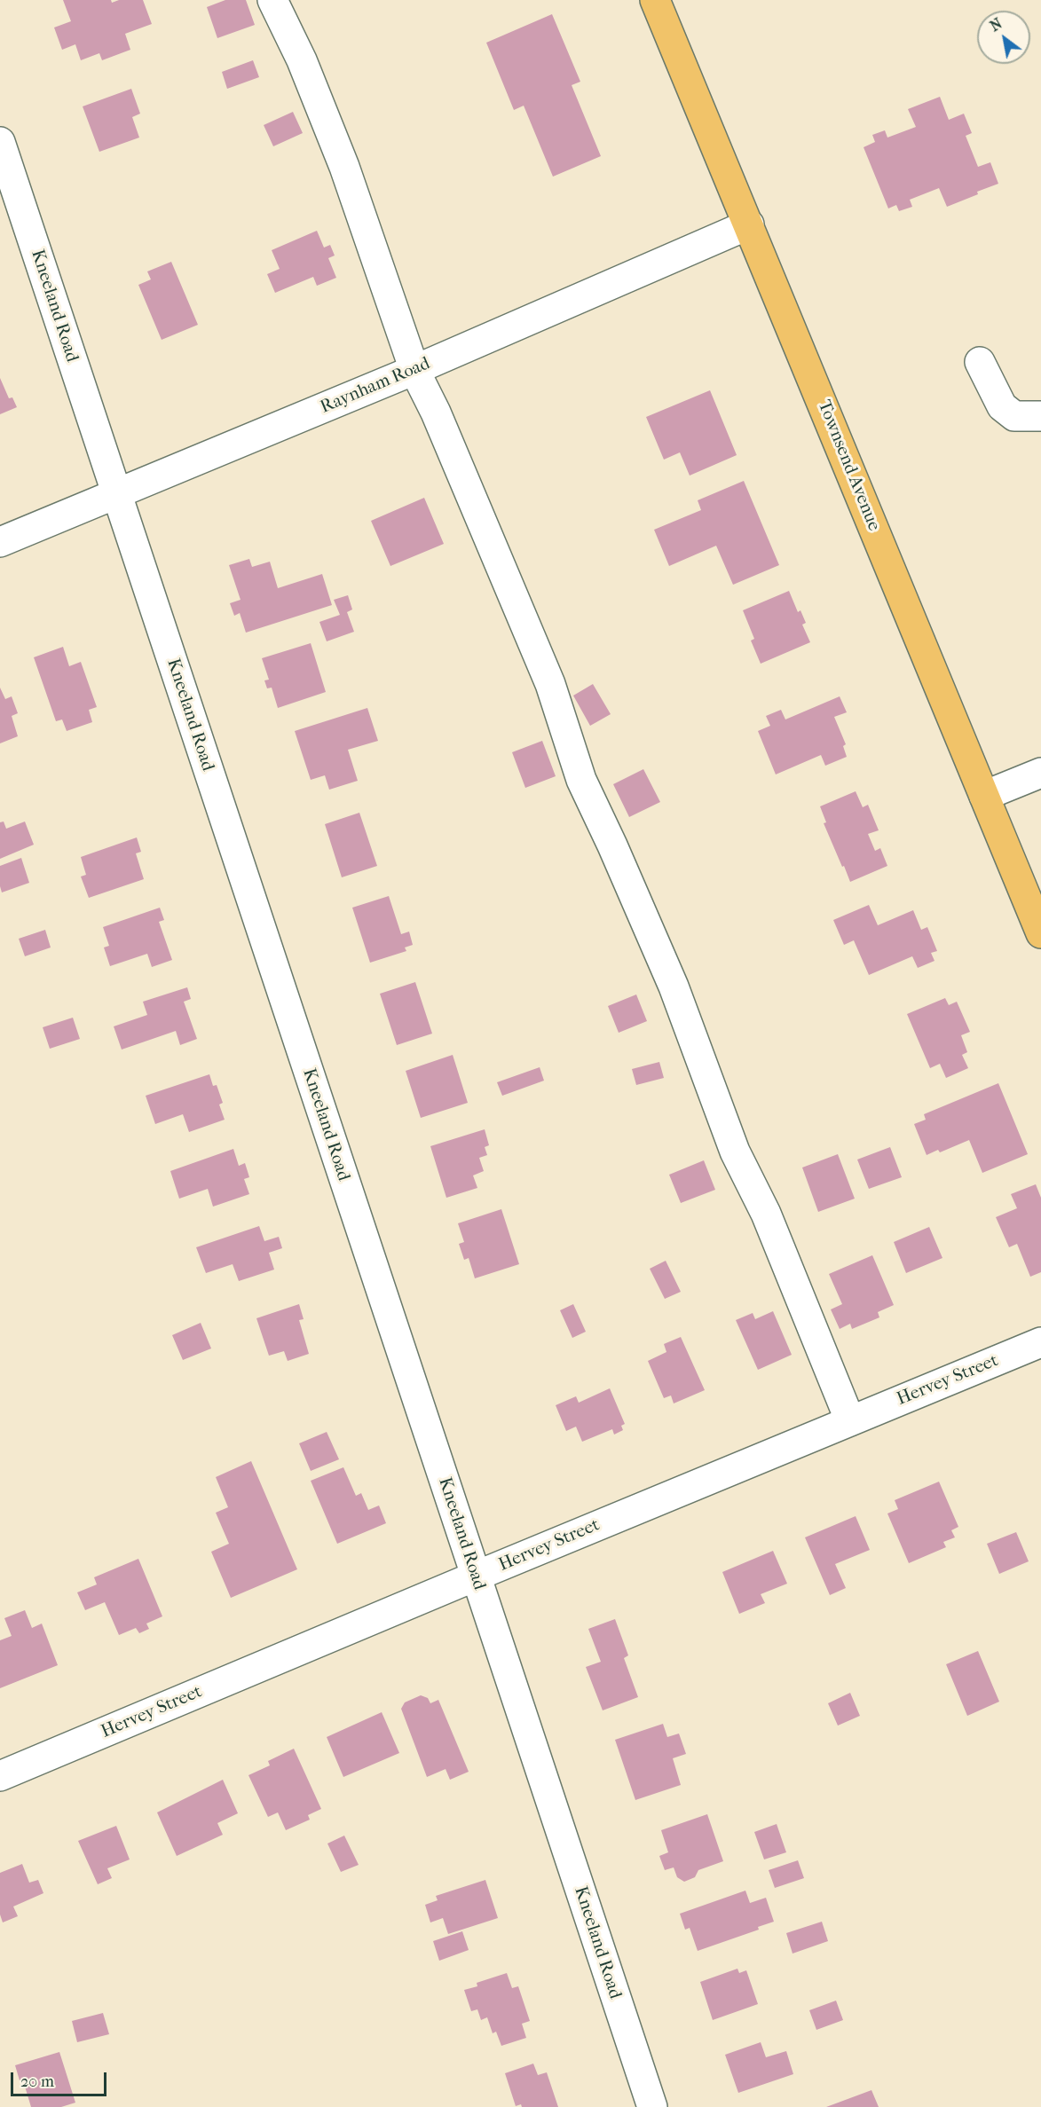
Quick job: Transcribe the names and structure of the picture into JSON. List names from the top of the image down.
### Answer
{
  "streets": {
    "main road": ["Townsend Avenue"],
    "street": ["Kneeland Road", "Raynham Road", "Hervey Street"]
  },
  "crossings": [
    ["Kneeland Road", "Raynham Road"],
    ["Kneeland Road", "Hervey Street"],
    ["Raynham Road", "Townsend Avenue"]
  ],
  "scale_bar": "20 m",
  "north": "top left"
}
